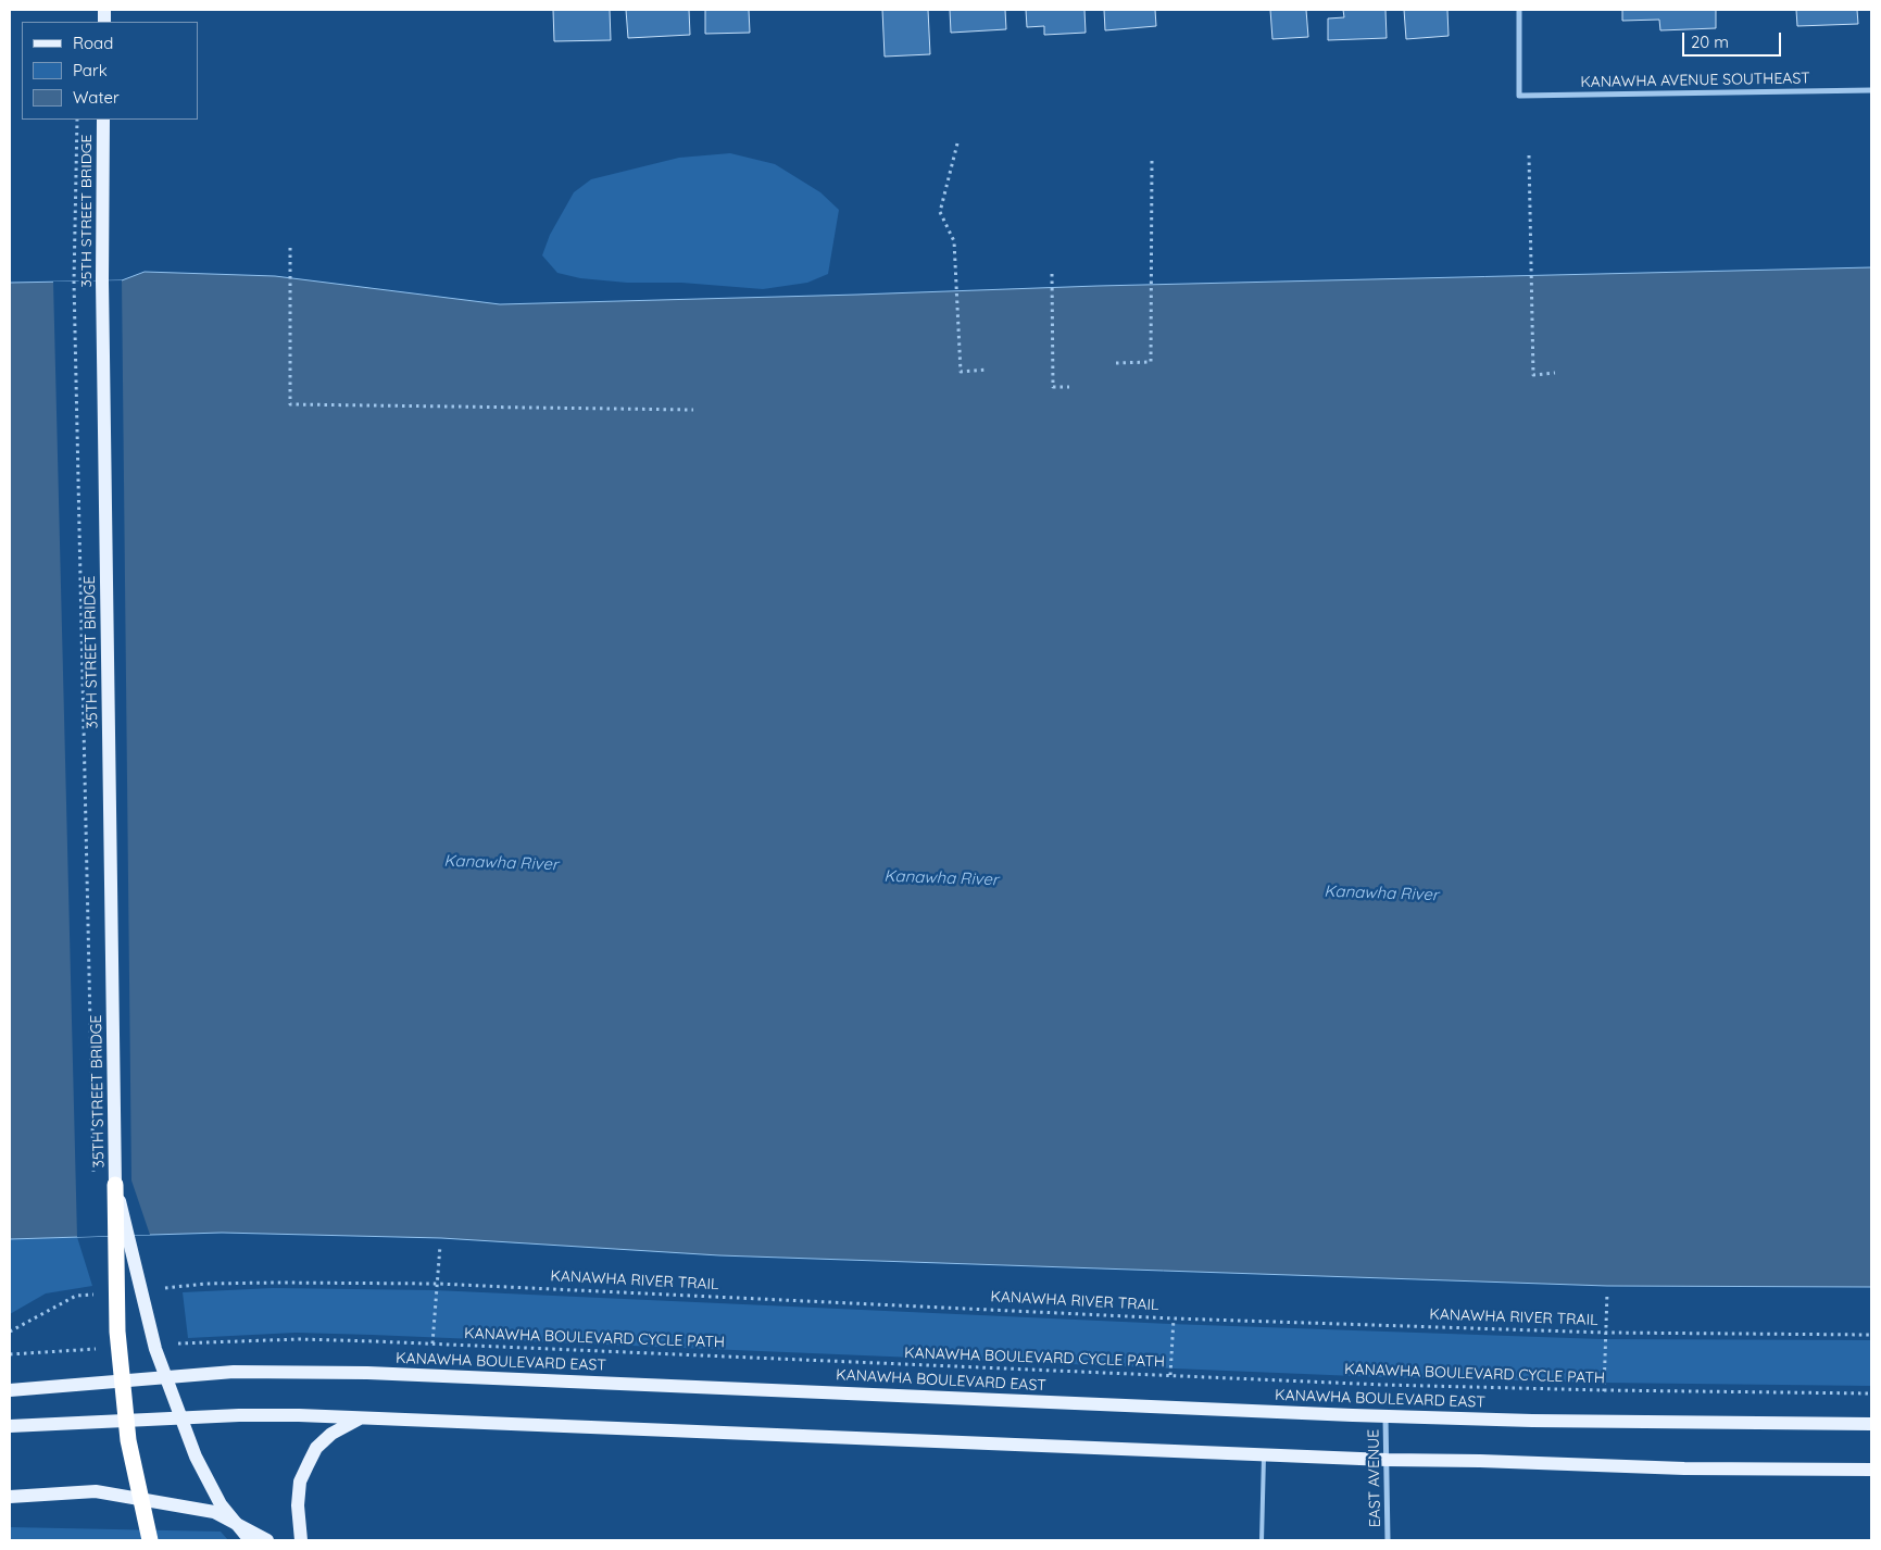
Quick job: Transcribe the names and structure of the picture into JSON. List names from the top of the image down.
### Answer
{
  "streets": {
    "main road": ["35TH STREET BRIDGE", "KANAWHA BOULEVARD EAST"],
    "street": ["KANAWHA AVENUE SOUTHEAST", "EAST AVENUE"],
    "path": ["KANAWHA RIVER TRAIL", "KANAWHA BOULEVARD CYCLE PATH"]
  },
  "crossings": [
    ["KANAWHA BOULEVARD EAST", "EAST AVENUE"]
  ],
  "water": ["Kanawha River"],
  "legend": ["Road", "Park", "Water"],
  "scale_bar": "20 m"
}
